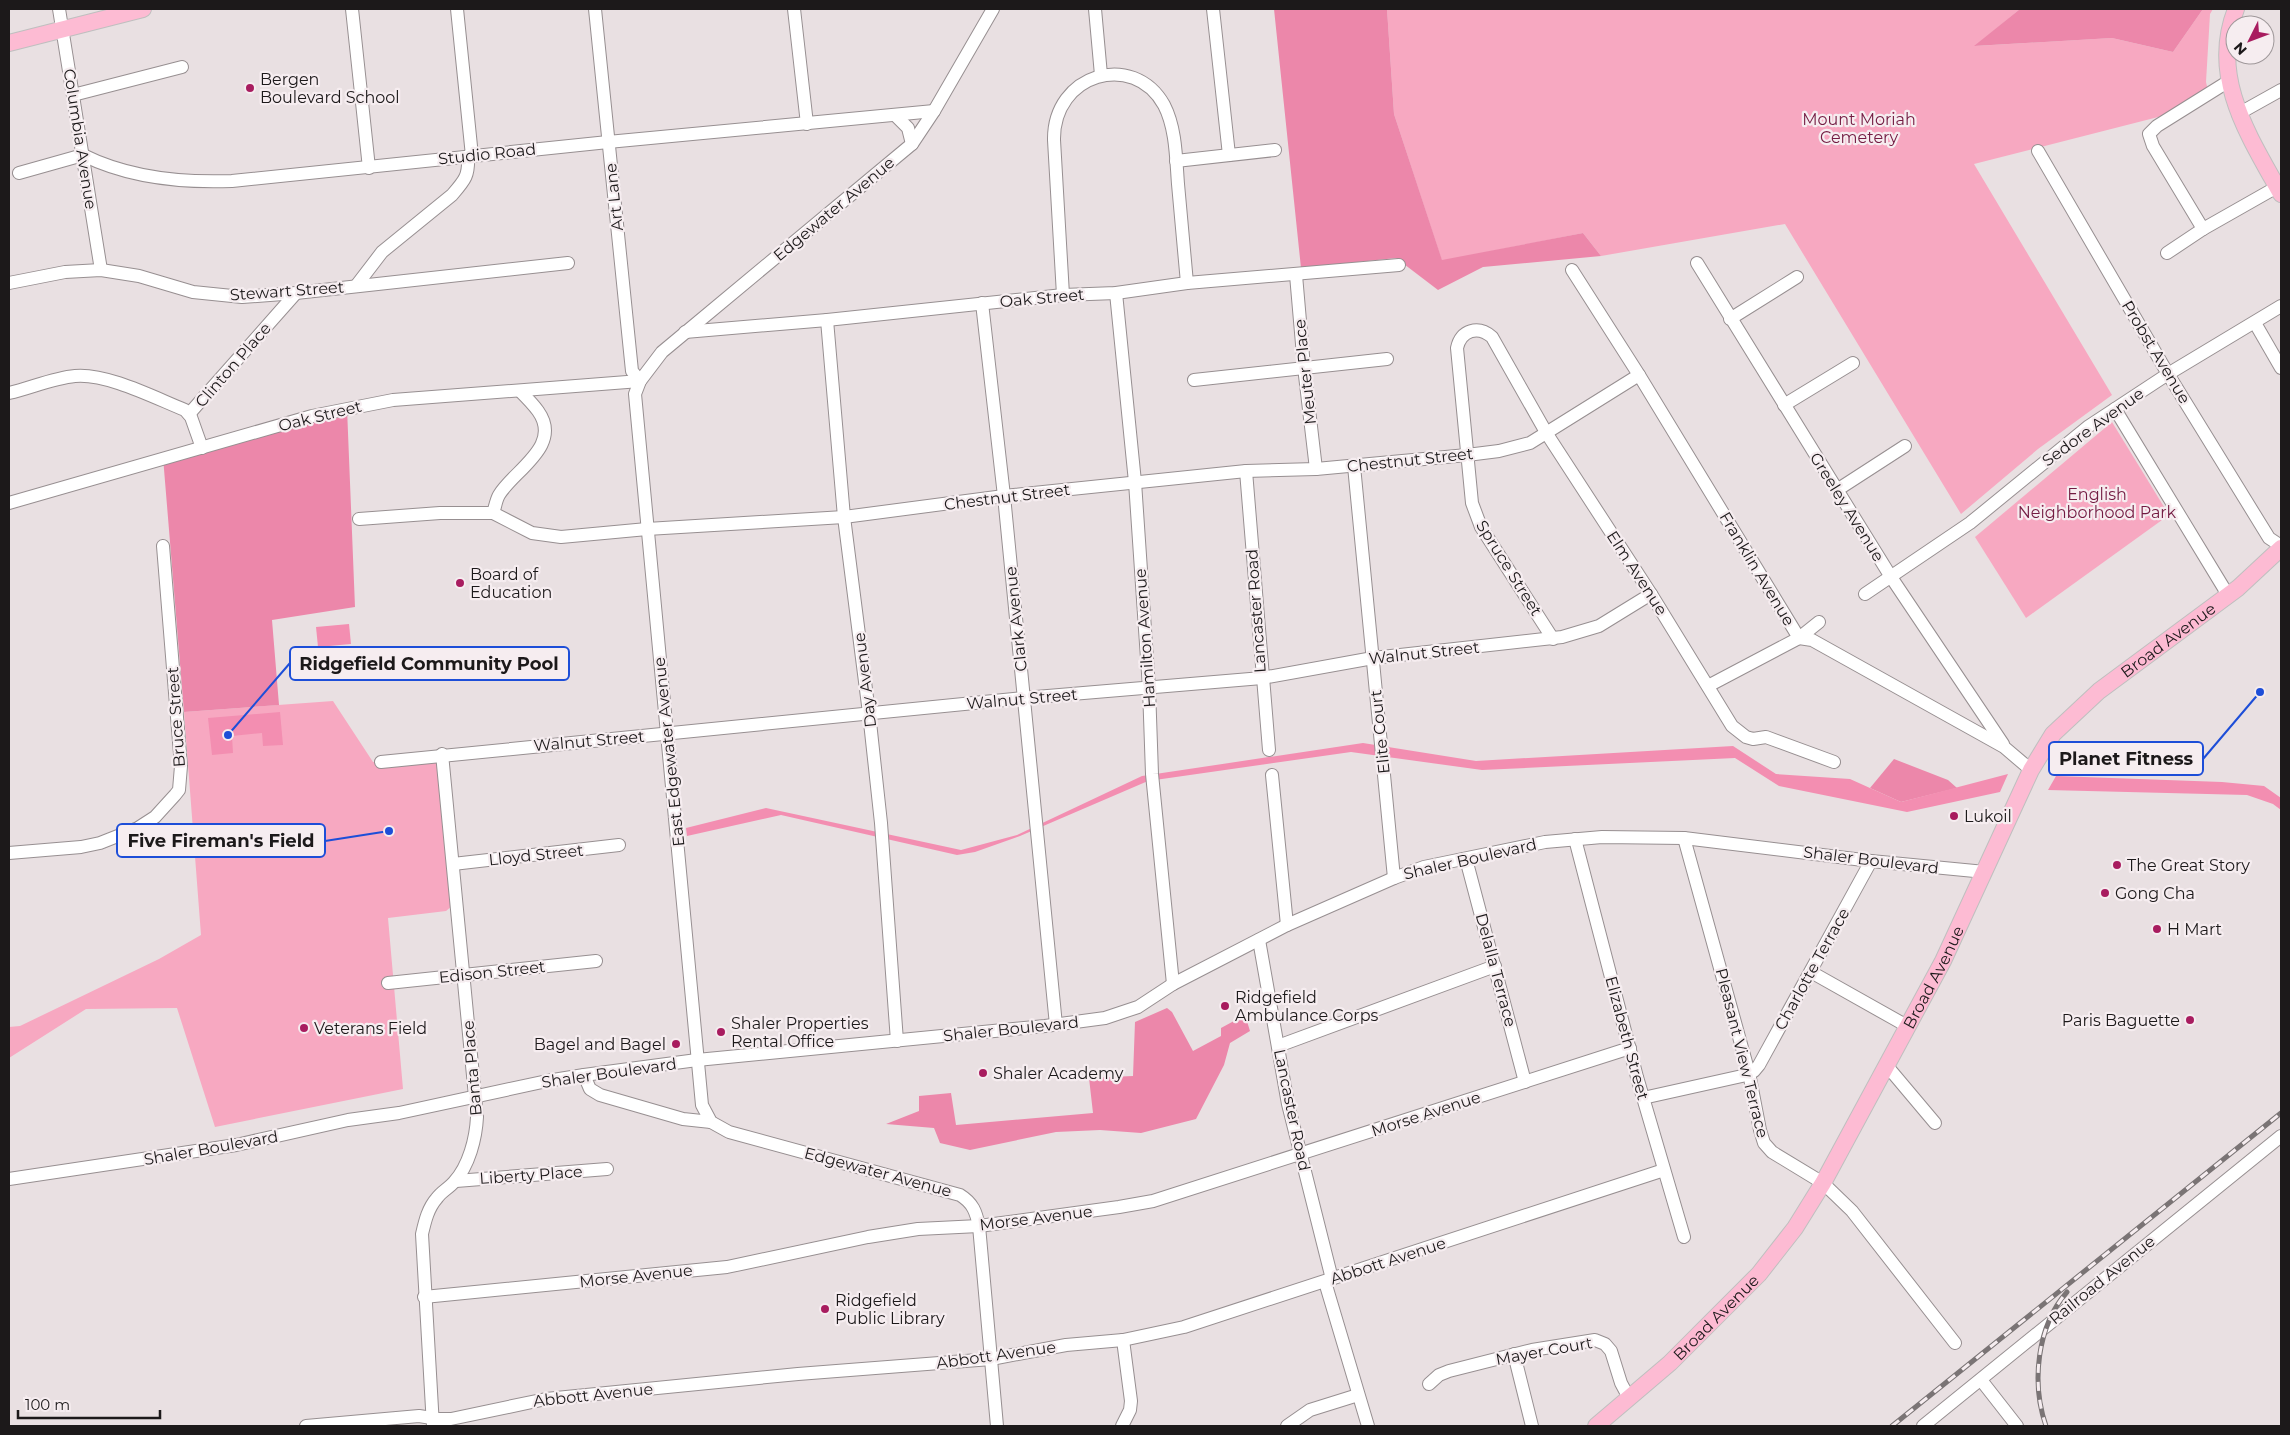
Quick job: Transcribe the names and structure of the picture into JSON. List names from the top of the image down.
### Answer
{
  "streets": {
    "main road": ["Broad Avenue"],
    "street": [
      "Columbia Avenue",
      "Studio Road",
      "Art Lane",
      "Edgewater Avenue",
      "Stewart Street",
      "Oak Street",
      "Probst Avenue",
      "Clinton Place",
      "Meuter Place",
      "Sedore Avenue",
      "Chestnut Street",
      "Greeley Avenue",
      "Spruce Street",
      "Franklin Avenue",
      "Elm Avenue",
      "Lancaster Road",
      "Clark Avenue",
      "Hamilton Avenue",
      "Walnut Street",
      "Day Avenue",
      "Bruce Street",
      "Elite Court",
      "East Edgewater Avenue",
      "Lloyd Street",
      "Shaler Boulevard",
      "Charlotte Terrace",
      "Delalla Terrace",
      "Edison Street",
      "Elizabeth Street",
      "Pleasant View Terrace",
      "Banta Place",
      "Morse Avenue",
      "Liberty Place",
      "Abbott Avenue",
      "Railroad Avenue",
      "Mayer Court"
    ]
  },
  "crossings": [
    ["Columbia Avenue", "Studio Road"],
    ["Columbia Avenue", "Stewart Street"],
    ["Studio Road", "Art Lane"],
    ["Studio Road", "Edgewater Avenue"],
    ["Art Lane", "Edgewater Avenue"],
    ["Art Lane", "Oak Street"],
    ["Art Lane", "East Edgewater Avenue"],
    ["Edgewater Avenue", "Oak Street"],
    ["Edgewater Avenue", "East Edgewater Avenue"],
    ["Edgewater Avenue", "Morse Avenue"],
    ["Edgewater Avenue", "Abbott Avenue"],
    ["Stewart Street", "Clinton Place"],
    ["Oak Street", "Meuter Place"],
    ["Oak Street", "Clark Avenue"],
    ["Oak Street", "Hamilton Avenue"],
    ["Oak Street", "Day Avenue"],
    ["Oak Street", "East Edgewater Avenue"],
    ["Probst Avenue", "Sedore Avenue"],
    ["Probst Avenue", "Broad Avenue"],
    ["Meuter Place", "Chestnut Street"],
    ["Sedore Avenue", "Greeley Avenue"],
    ["Chestnut Street", "Spruce Street"],
    ["Chestnut Street", "Franklin Avenue"],
    ["Chestnut Street", "Elm Avenue"],
    ["Chestnut Street", "Lancaster Road"],
    ["Chestnut Street", "Clark Avenue"],
    ["Chestnut Street", "Hamilton Avenue"],
    ["Chestnut Street", "Day Avenue"],
    ["Chestnut Street", "Elite Court"],
    ["Chestnut Street", "East Edgewater Avenue"],
    ["Greeley Avenue", "Franklin Avenue"],
    ["Spruce Street", "Elm Avenue"],
    ["Spruce Street", "Walnut Street"],
    ["Franklin Avenue", "Broad Avenue"],
    ["Elm Avenue", "Walnut Street"],
    ["Lancaster Road", "Walnut Street"],
    ["Lancaster Road", "Shaler Boulevard"],
    ["Lancaster Road", "Morse Avenue"],
    ["Lancaster Road", "Abbott Avenue"],
    ["Clark Avenue", "Walnut Street"],
    ["Clark Avenue", "Shaler Boulevard"],
    ["Hamilton Avenue", "Walnut Street"],
    ["Hamilton Avenue", "Shaler Boulevard"],
    ["Broad Avenue", "Shaler Boulevard"],
    ["Broad Avenue", "Pleasant View Terrace"],
    ["Broad Avenue", "Mayer Court"],
    ["Walnut Street", "Day Avenue"],
    ["Walnut Street", "Elite Court"],
    ["Walnut Street", "East Edgewater Avenue"],
    ["Walnut Street", "Banta Place"],
    ["Day Avenue", "Shaler Boulevard"],
    ["Elite Court", "Shaler Boulevard"],
    ["East Edgewater Avenue", "Shaler Boulevard"],
    ["Lloyd Street", "Banta Place"],
    ["Shaler Boulevard", "Charlotte Terrace"],
    ["Shaler Boulevard", "Delalla Terrace"],
    ["Shaler Boulevard", "Elizabeth Street"],
    ["Shaler Boulevard", "Pleasant View Terrace"],
    ["Shaler Boulevard", "Banta Place"],
    ["Charlotte Terrace", "Pleasant View Terrace"],
    ["Delalla Terrace", "Morse Avenue"],
    ["Edison Street", "Banta Place"],
    ["Elizabeth Street", "Morse Avenue"],
    ["Elizabeth Street", "Abbott Avenue"],
    ["Banta Place", "Morse Avenue"],
    ["Banta Place", "Liberty Place"],
    ["Banta Place", "Abbott Avenue"]
  ],
  "parks": ["Mount Moriah Cemetery", "English Neighborhood Park"],
  "places": [
    "Bergen Boulevard School",
    "Board of Education",
    "Planet Fitness",
    "Ridgefield Community Pool",
    "Lukoil",
    "Five Fireman's Field",
    "The Great Story",
    "Gong Cha",
    "H Mart",
    "Ridgefield Ambulance Corps",
    "Paris Baguette",
    "Veterans Field",
    "Shaler Properties Rental Office",
    "Bagel and Bagel",
    "Shaler Academy",
    "Ridgefield Public Library"
  ],
  "scale_bar": "100 m",
  "north": "bottom left"
}
